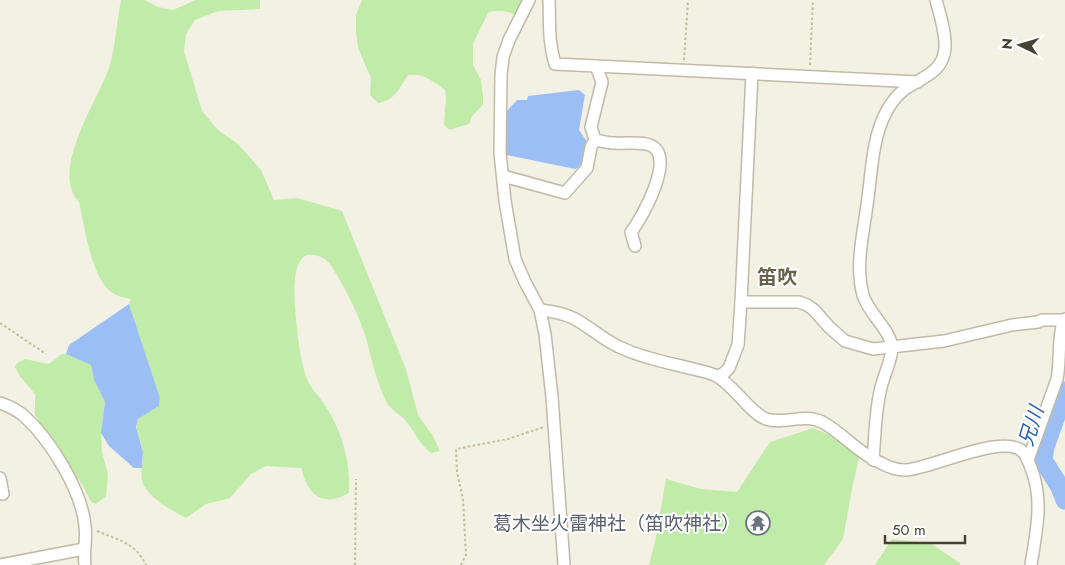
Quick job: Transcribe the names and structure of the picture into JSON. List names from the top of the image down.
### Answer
{
  "districts": ["笛吹"],
  "water": ["兄川"],
  "places": {
    "temple": ["葛木坐火雷神社（笛吹神社）"]
  },
  "scale_bar": "50 m",
  "north": "left"
}
